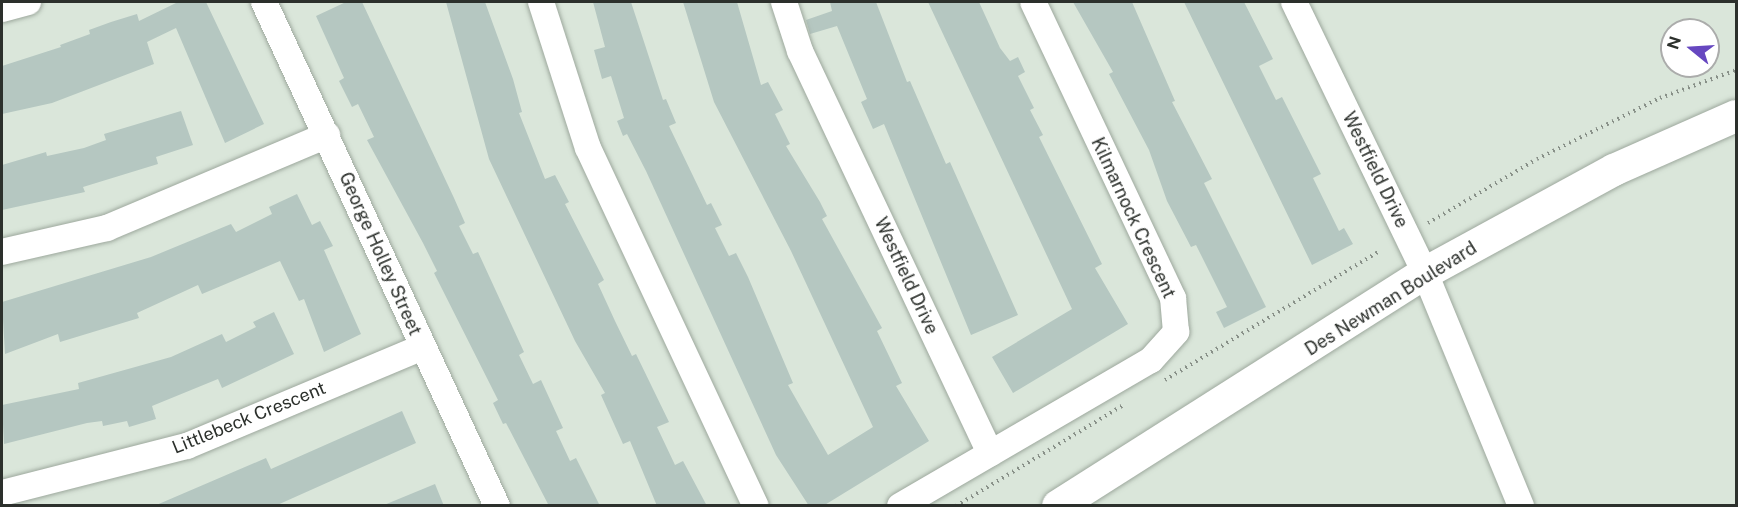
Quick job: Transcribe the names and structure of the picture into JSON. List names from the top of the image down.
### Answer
{
  "streets": {
    "street": [
      "Westfield Drive",
      "Kilmarnock Crescent",
      "George Holley Street",
      "Des Newman Boulevard",
      "Littlebeck Crescent"
    ]
  },
  "crossings": [
    ["Westfield Drive", "Kilmarnock Crescent"],
    ["Westfield Drive", "Des Newman Boulevard"],
    ["George Holley Street", "Littlebeck Crescent"]
  ],
  "north": "left"
}
